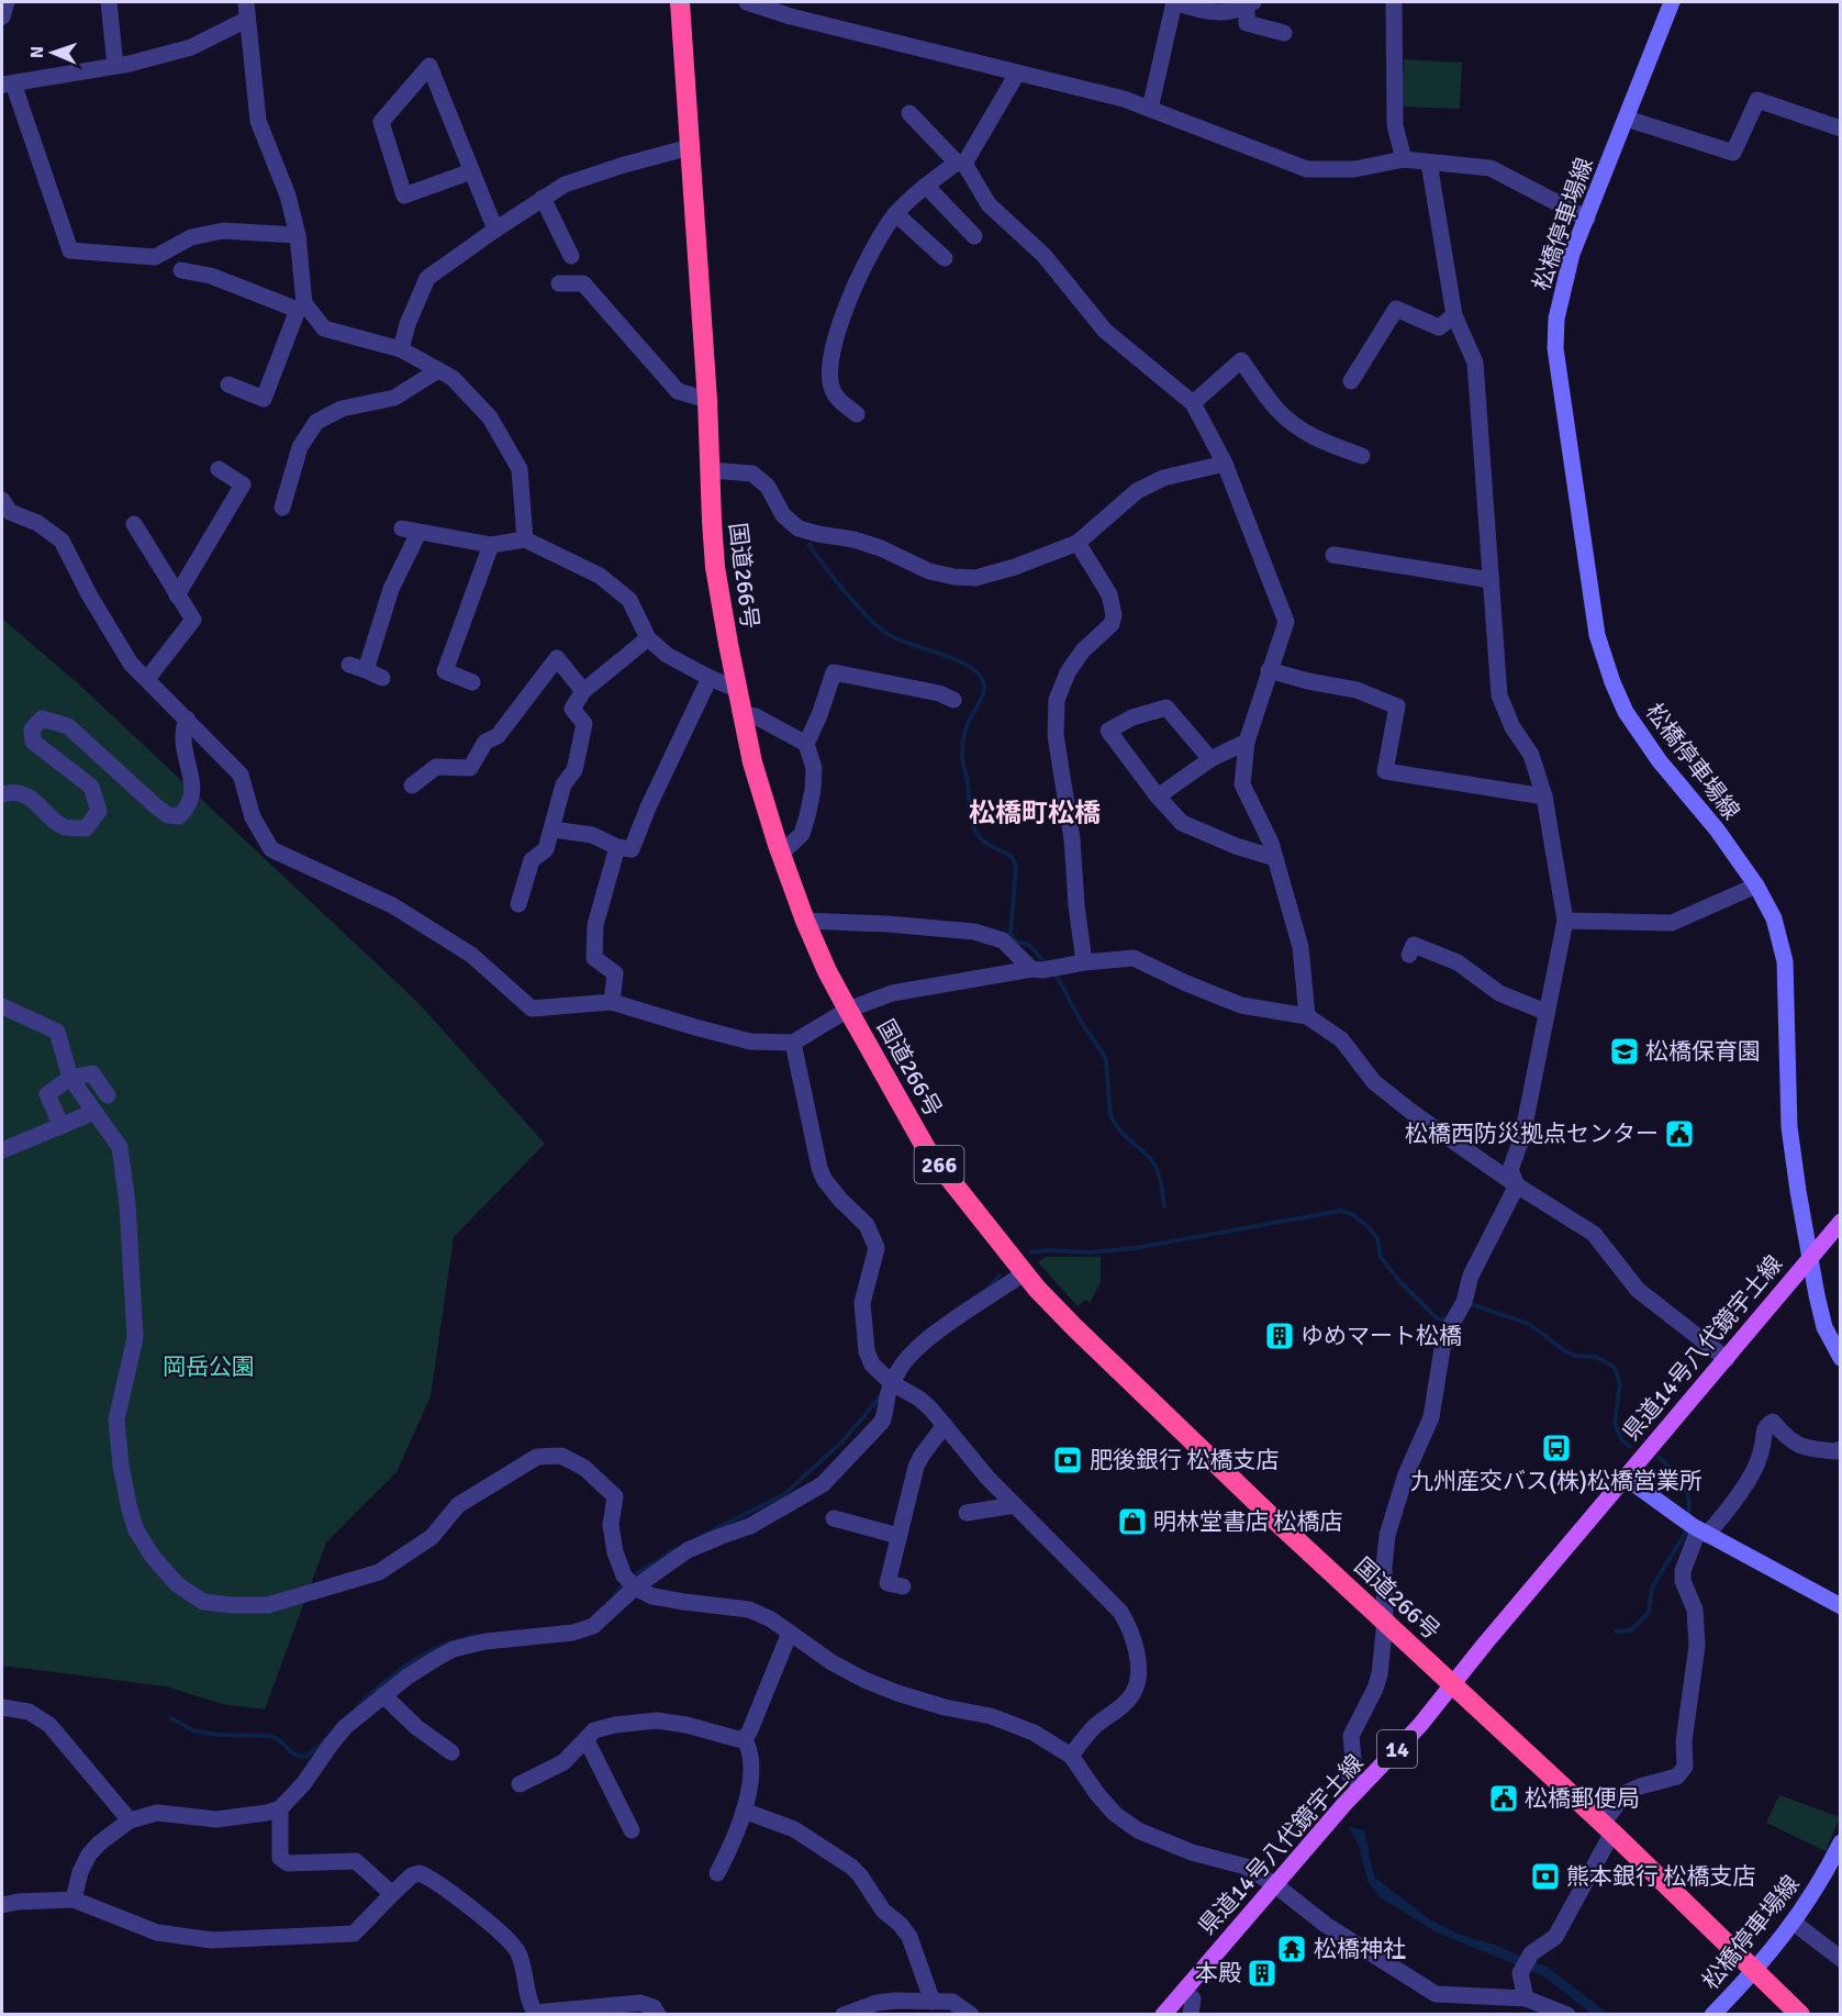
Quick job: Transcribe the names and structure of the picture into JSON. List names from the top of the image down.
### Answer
{
  "streets": {
    "highway": ["国道266号", "266"],
    "main road": ["松橋停車場線", "県道14号八代鏡宇土線", "14"]
  },
  "crossings": [
    ["松橋停車場線", "国道266号"],
    ["松橋停車場線", "県道14号八代鏡宇土線"],
    ["国道266号", "県道14号八代鏡宇土線"]
  ],
  "districts": ["松橋町松橋"],
  "parks": ["岡岳公園"],
  "places": {
    "school or university": ["松橋保育園"],
    "public building": ["松橋西防災拠点センター", "松橋郵便局"],
    "building": ["ゆめマート松橋", "本殿"],
    "bus stop": ["九州産交バス(株)松橋営業所"],
    "bank": ["肥後銀行 松橋支店", "熊本銀行 松橋支店"],
    "shop": ["明林堂書店 松橋店"],
    "temple": ["松橋神社"]
  },
  "north": "left"
}
